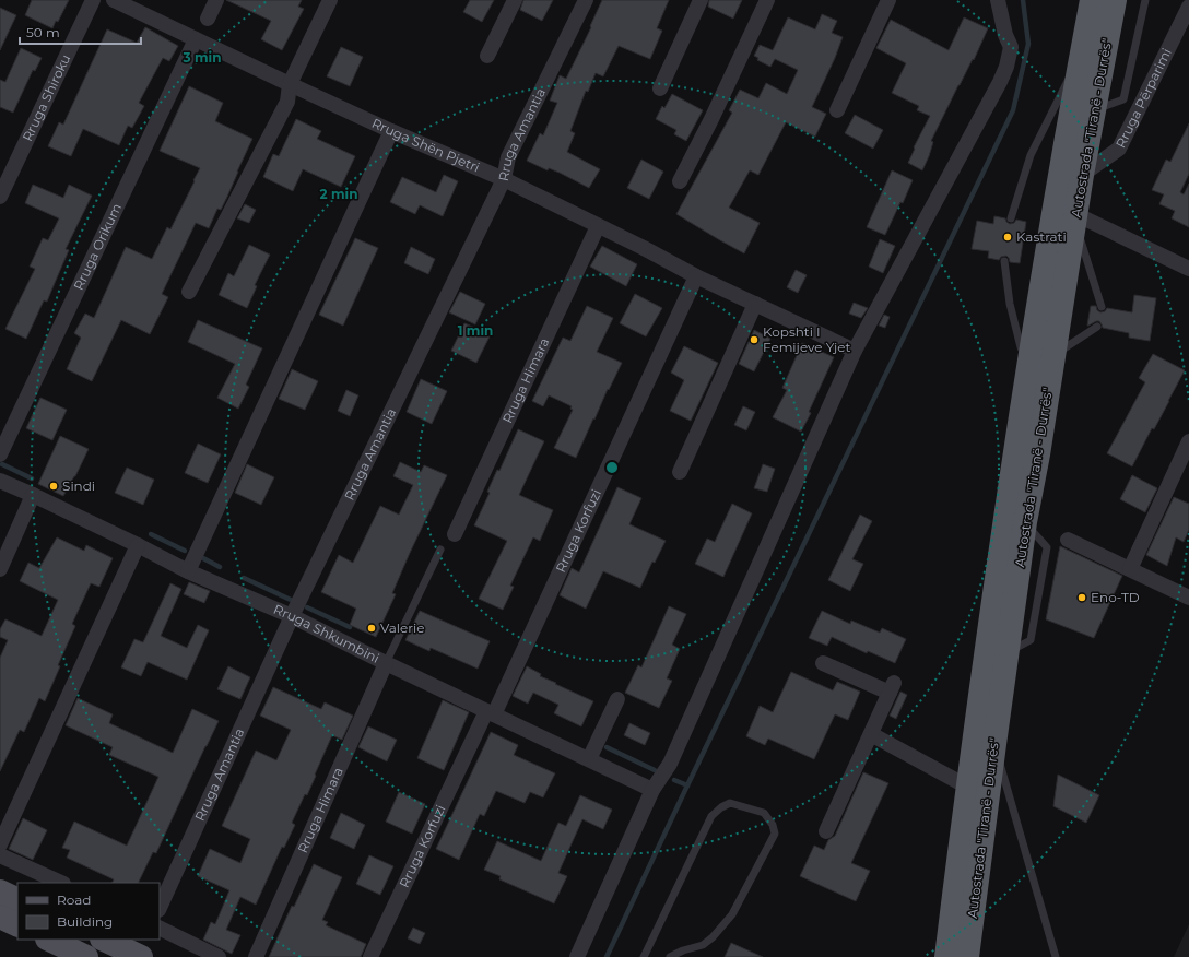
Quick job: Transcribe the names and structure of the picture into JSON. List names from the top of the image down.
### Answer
{
  "streets": {
    "highway": ["Autostrada \"Tiranë - Durrës\""],
    "street": [
      "Rruga Përparimi",
      "Rruga Shiroku",
      "Rruga Amantia",
      "Rruga Shën Pjetri",
      "Rruga Orikum",
      "Rruga Himara",
      "Rruga Korfuzi",
      "Rruga Shkumbini"
    ]
  },
  "crossings": [
    ["Rruga Përparimi", "Autostrada \"Tiranë - Durrës\""],
    ["Rruga Amantia", "Rruga Shën Pjetri"],
    ["Rruga Amantia", "Rruga Shkumbini"],
    ["Rruga Shën Pjetri", "Rruga Orikum"],
    ["Rruga Shën Pjetri", "Rruga Himara"],
    ["Rruga Shën Pjetri", "Rruga Korfuzi"],
    ["Rruga Himara", "Rruga Shkumbini"],
    ["Rruga Korfuzi", "Rruga Shkumbini"]
  ],
  "places": [
    "Kastrati",
    "Kopshti I Femijeve Yjet",
    "Sindi",
    "Eno-TD",
    "Valerie"
  ],
  "legend": ["Road", "Building"],
  "scale_bar": "50 m",
  "rings": ["3 min", "2 min", "1 min"]
}
